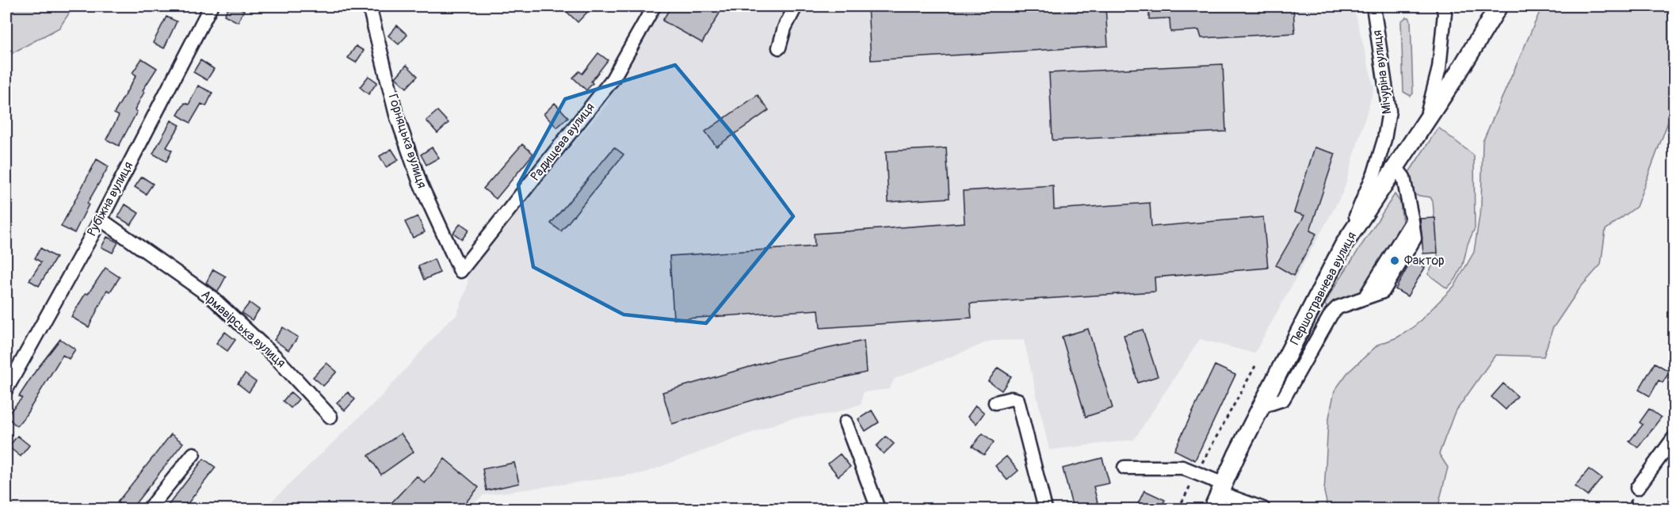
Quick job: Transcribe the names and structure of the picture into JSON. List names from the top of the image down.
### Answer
{
  "streets": {
    "main road": ["Першотравнева вулиця"],
    "street": [
      "Мічуріна вулиця",
      "Горняцька вулиця",
      "Радищева вулиця",
      "Рубіжна вулиця",
      "Армавірська вулиця"
    ]
  },
  "crossings": [
    ["Мічуріна вулиця", "Першотравнева вулиця"],
    ["Горняцька вулиця", "Радищева вулиця"],
    ["Рубіжна вулиця", "Армавірська вулиця"]
  ],
  "places": ["Фактор"]
}
